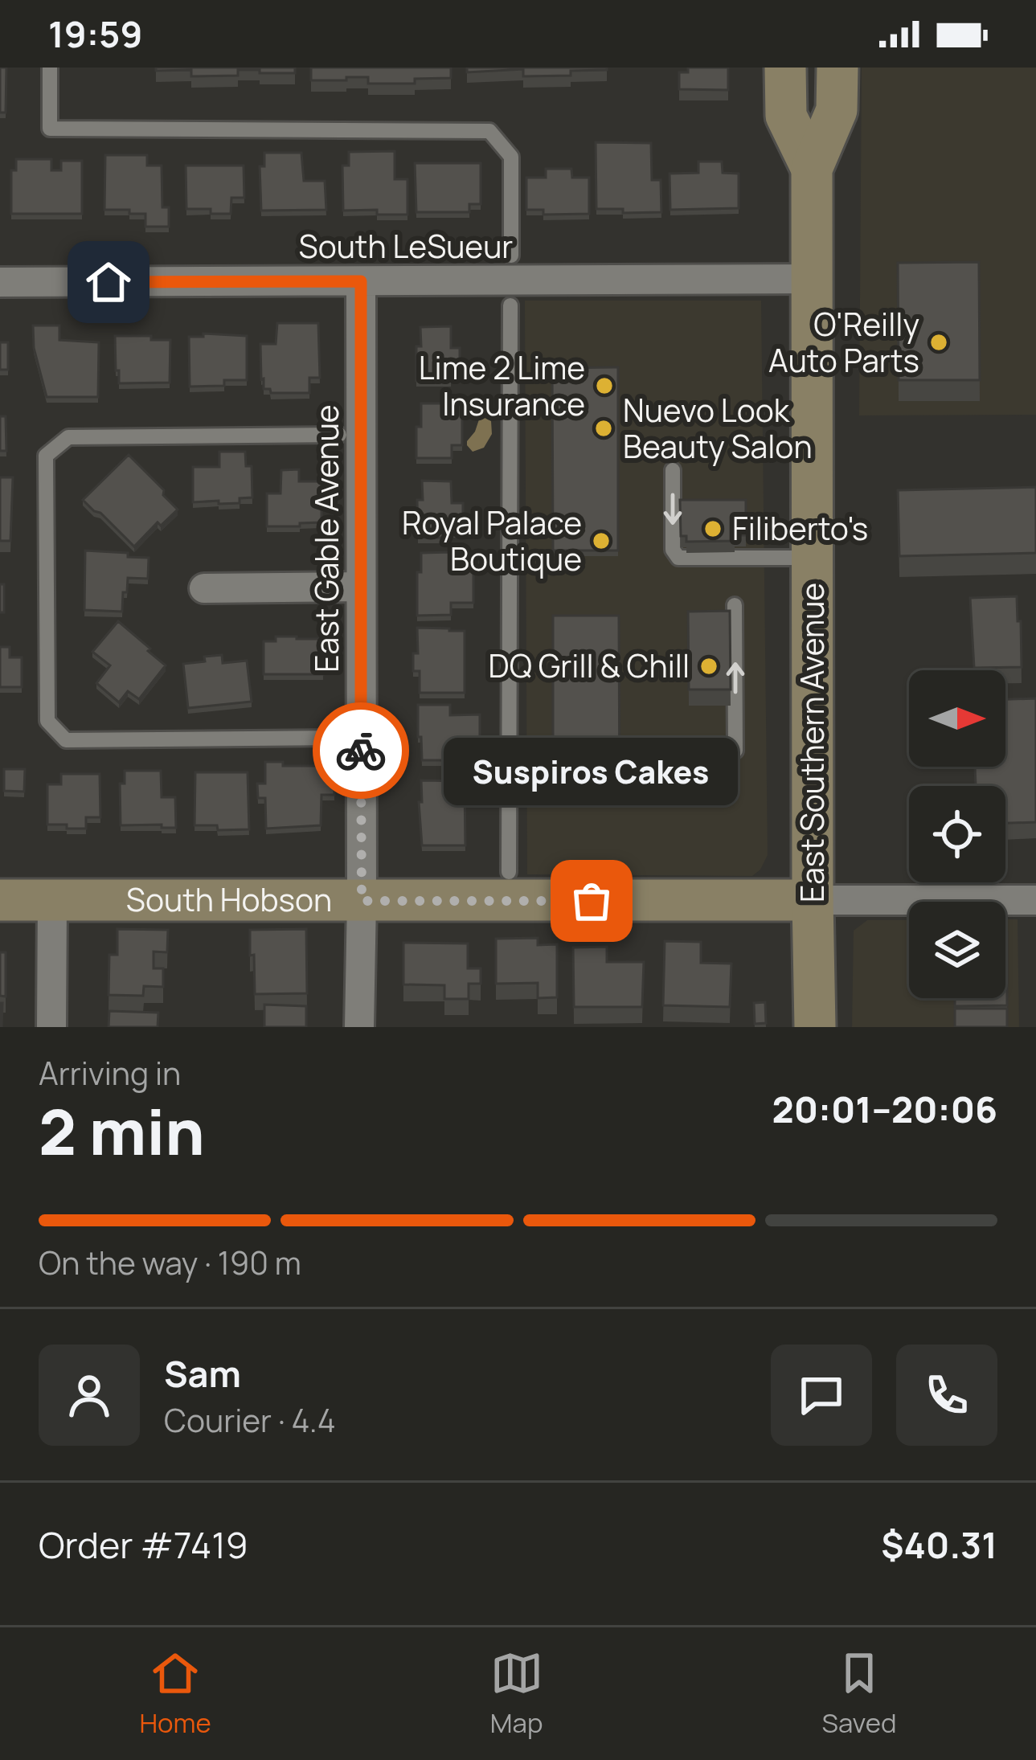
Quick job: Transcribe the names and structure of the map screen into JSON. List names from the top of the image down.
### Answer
{
  "streets": {
    "main road": ["East Southern Avenue", "South Hobson"],
    "street": ["South LeSueur", "East Gable Avenue"]
  },
  "crossings": [
    ["South LeSueur", "East Gable Avenue"],
    ["South LeSueur", "East Southern Avenue"],
    ["East Gable Avenue", "South Hobson"],
    ["East Southern Avenue", "South Hobson"]
  ],
  "places": [
    "O'Reilly Auto Parts",
    "Lime 2 Lime Insurance",
    "Nuevo Look Beauty Salon",
    "Filiberto's",
    "Royal Palace Boutique",
    "DQ Grill & Chill",
    "Suspiros Cakes"
  ],
  "north": "right",
  "page": {
    "status": "19:59",
    "bubble": "Suspiros Cakes",
    "heading": ["2 min", "Arriving in", "20:01–20:06"],
    "panel": [
      "Sam",
      "Courier · 4.4",
      "Order #7419",
      "$40.31"
    ],
    "bar": "On the way · 190 m",
    "tabs": ["Home", "Map", "Saved"]
  }
}
